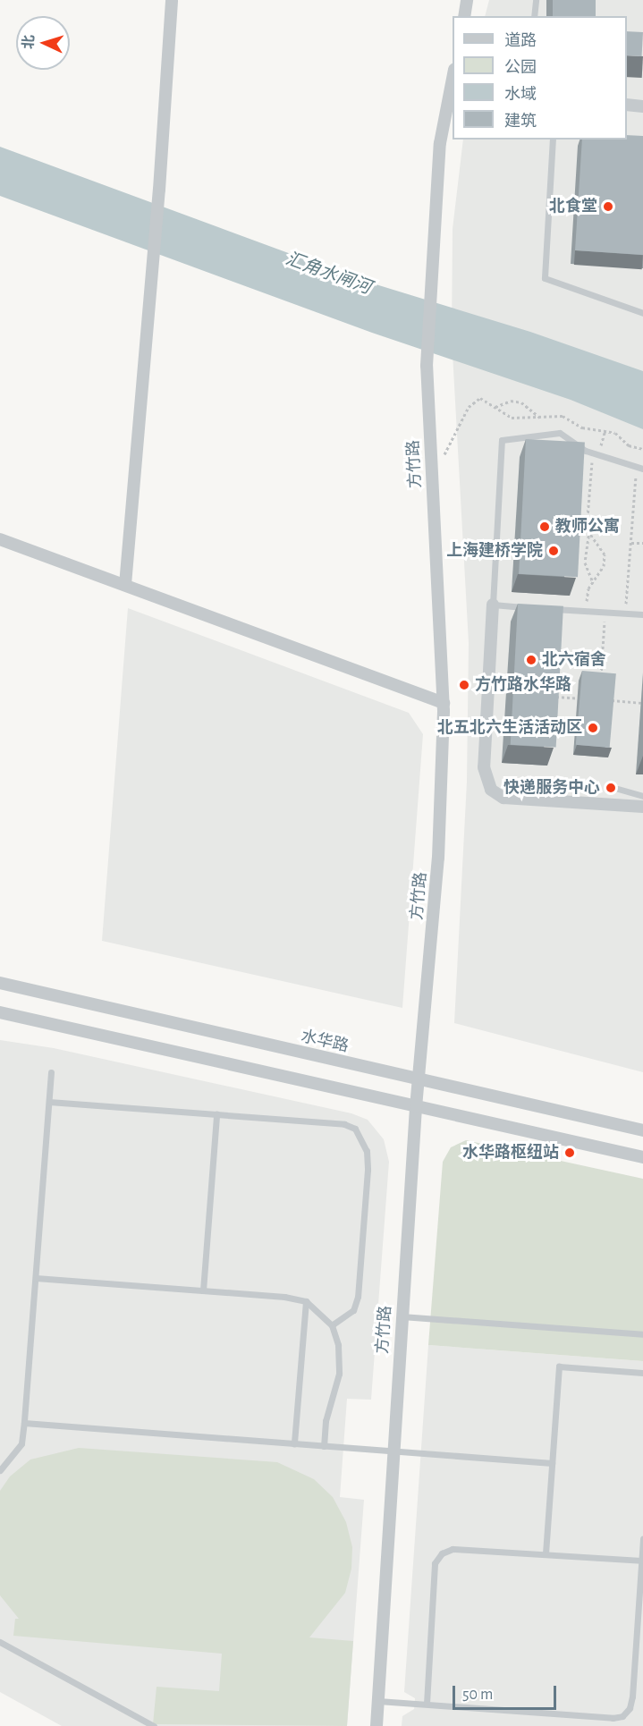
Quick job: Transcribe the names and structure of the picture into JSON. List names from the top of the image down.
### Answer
{
  "streets": {
    "street": ["方竹路", "水华路"]
  },
  "crossings": [
    ["方竹路", "水华路"]
  ],
  "water": ["汇角水闸河"],
  "places": [
    "北食堂",
    "教师公寓",
    "上海建桥学院",
    "北六宿舍",
    "方竹路水华路",
    "北五北六生活活动区",
    "快递服务中心",
    "水华路枢纽站"
  ],
  "legend": [
    "道路",
    "公园",
    "水域",
    "建筑"
  ],
  "scale_bar": "50 m",
  "north": "left"
}
